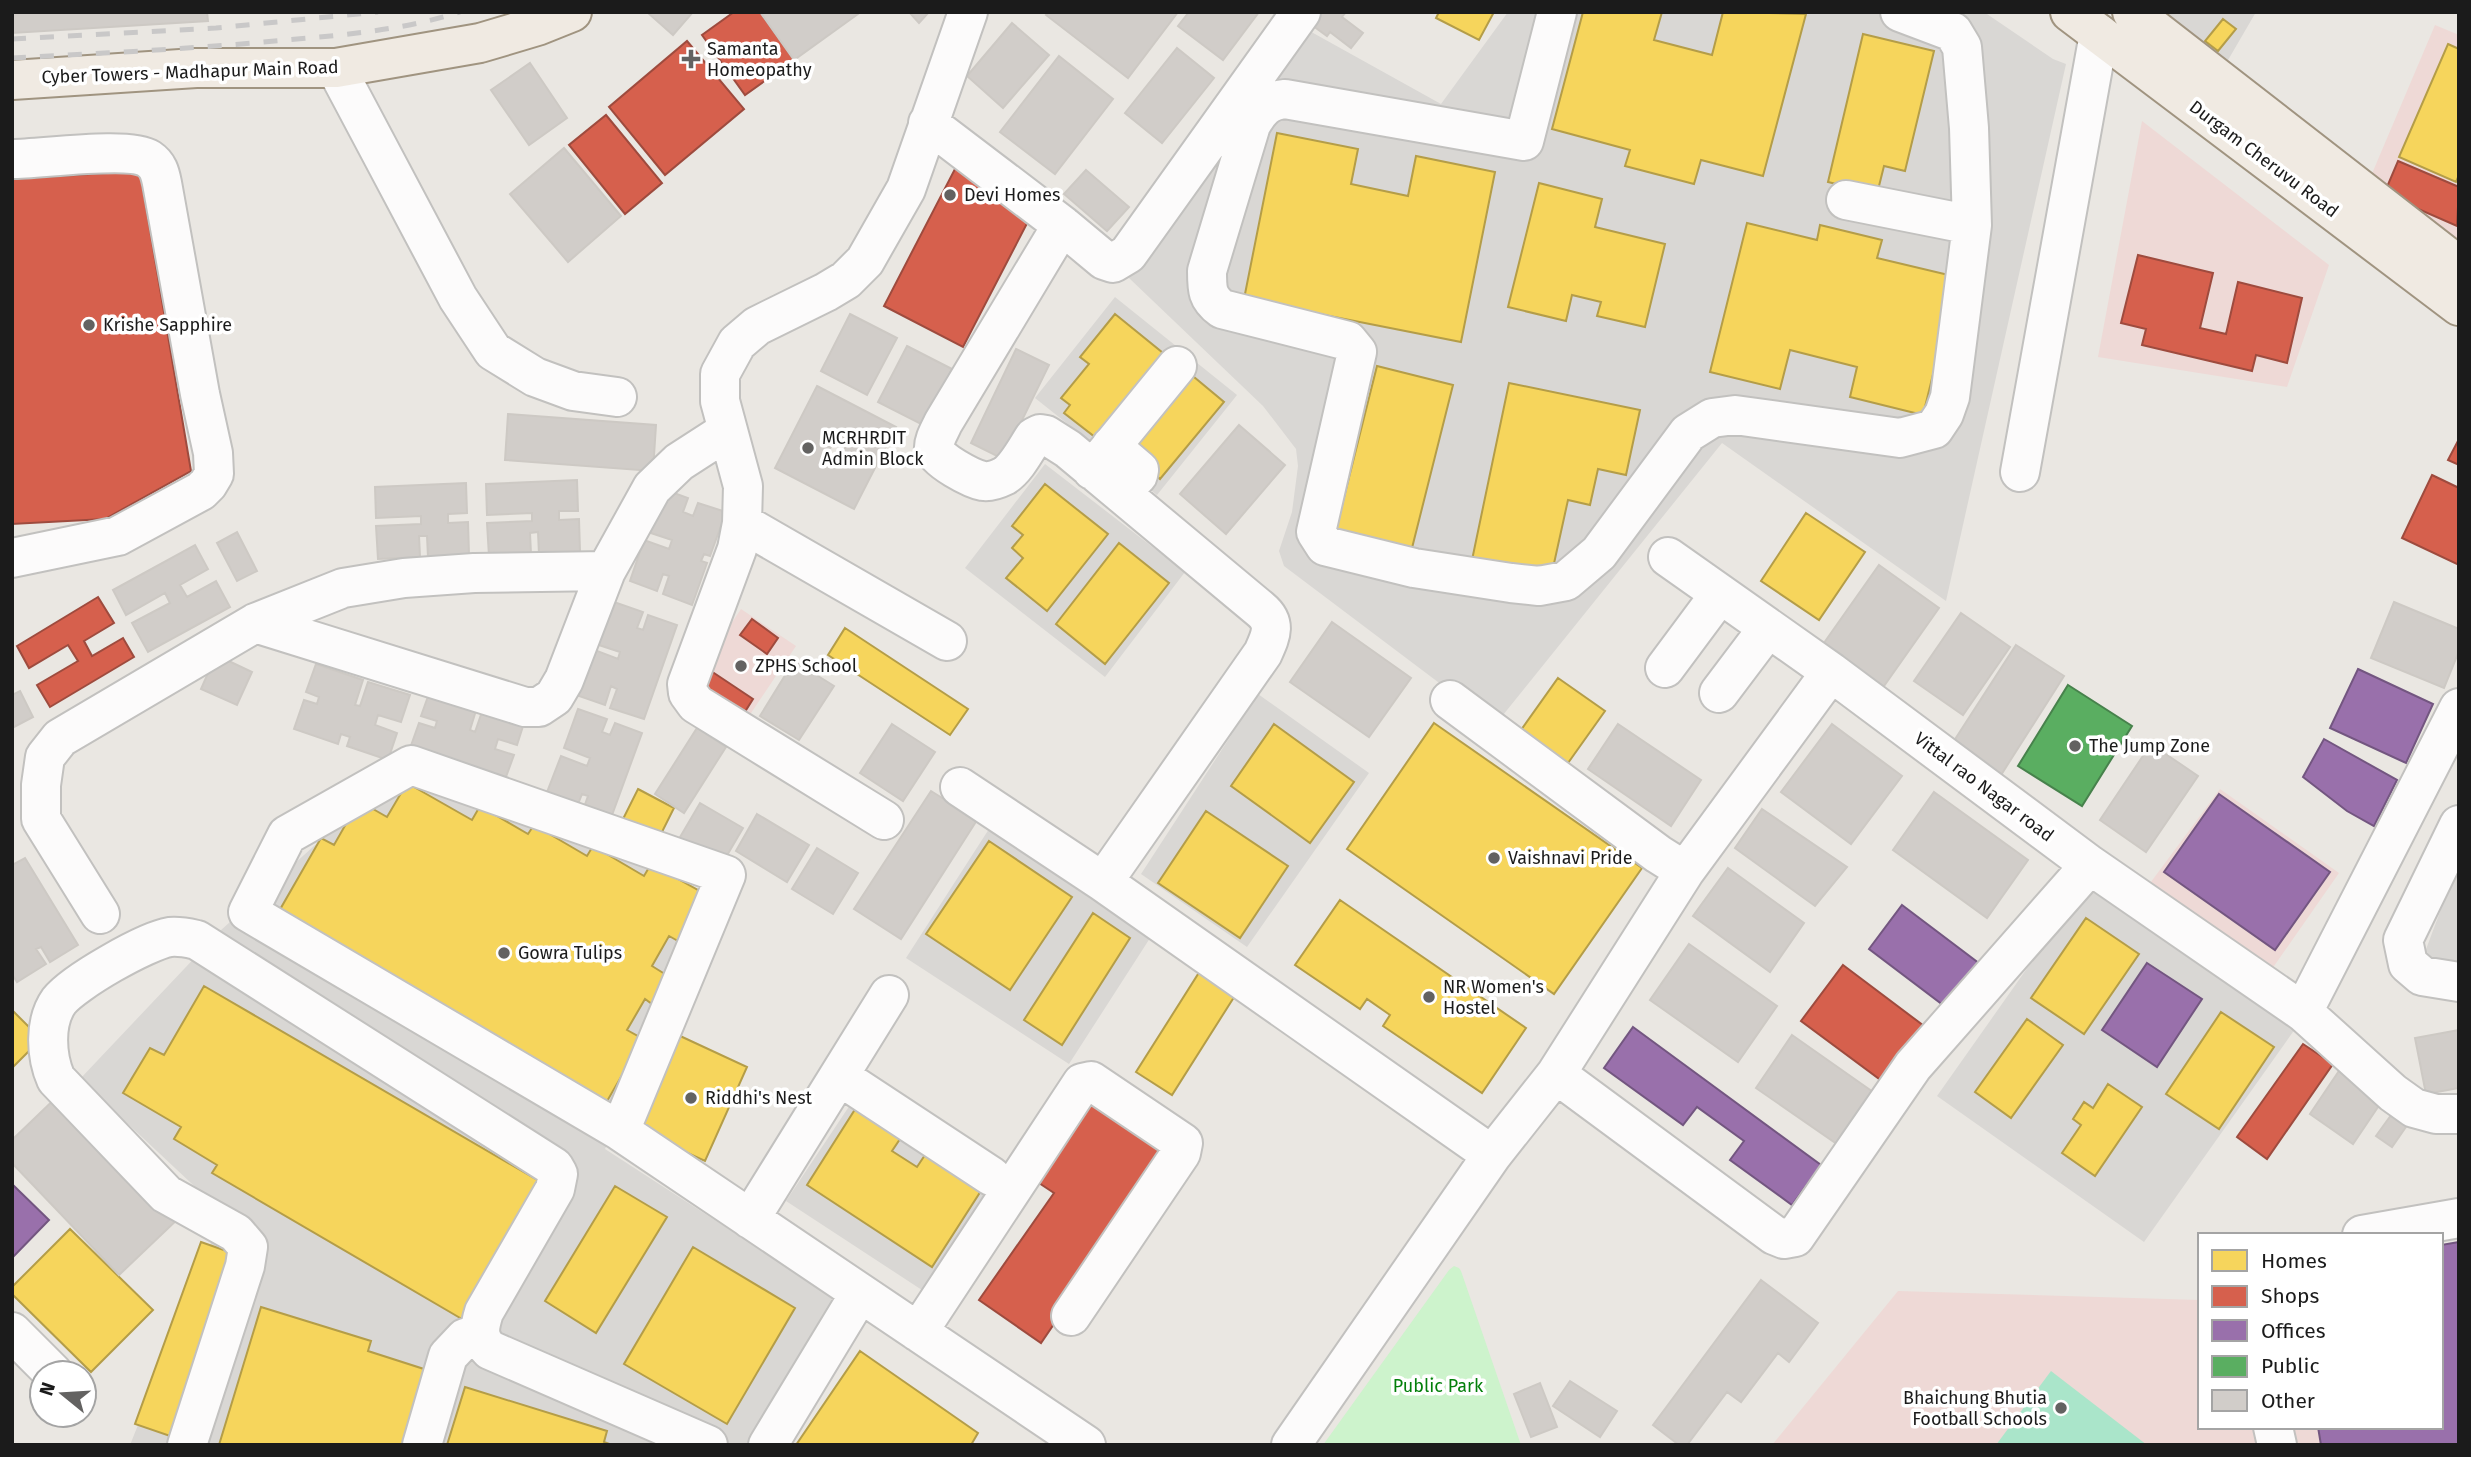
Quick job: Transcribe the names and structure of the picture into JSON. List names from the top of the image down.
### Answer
{
  "streets": {
    "main road": ["Cyber Towers - Madhapur Main Road", "Durgam Cheruvu Road"],
    "street": ["Vittal rao Nagar road"]
  },
  "parks": ["Public Park"],
  "places": {
    "health": ["Samanta Homeopathy"],
    "other": [
      "Devi Homes",
      "Krishe Sapphire",
      "MCRHRDIT Admin Block",
      "ZPHS School",
      "The Jump Zone",
      "Vaishnavi Pride",
      "Gowra Tulips",
      "NR Women's Hostel",
      "Riddhi's Nest",
      "Bhaichung Bhutia Football Schools"
    ]
  },
  "legend": [
    "Homes",
    "Shops",
    "Offices",
    "Public",
    "Other"
  ],
  "north": "left"
}
